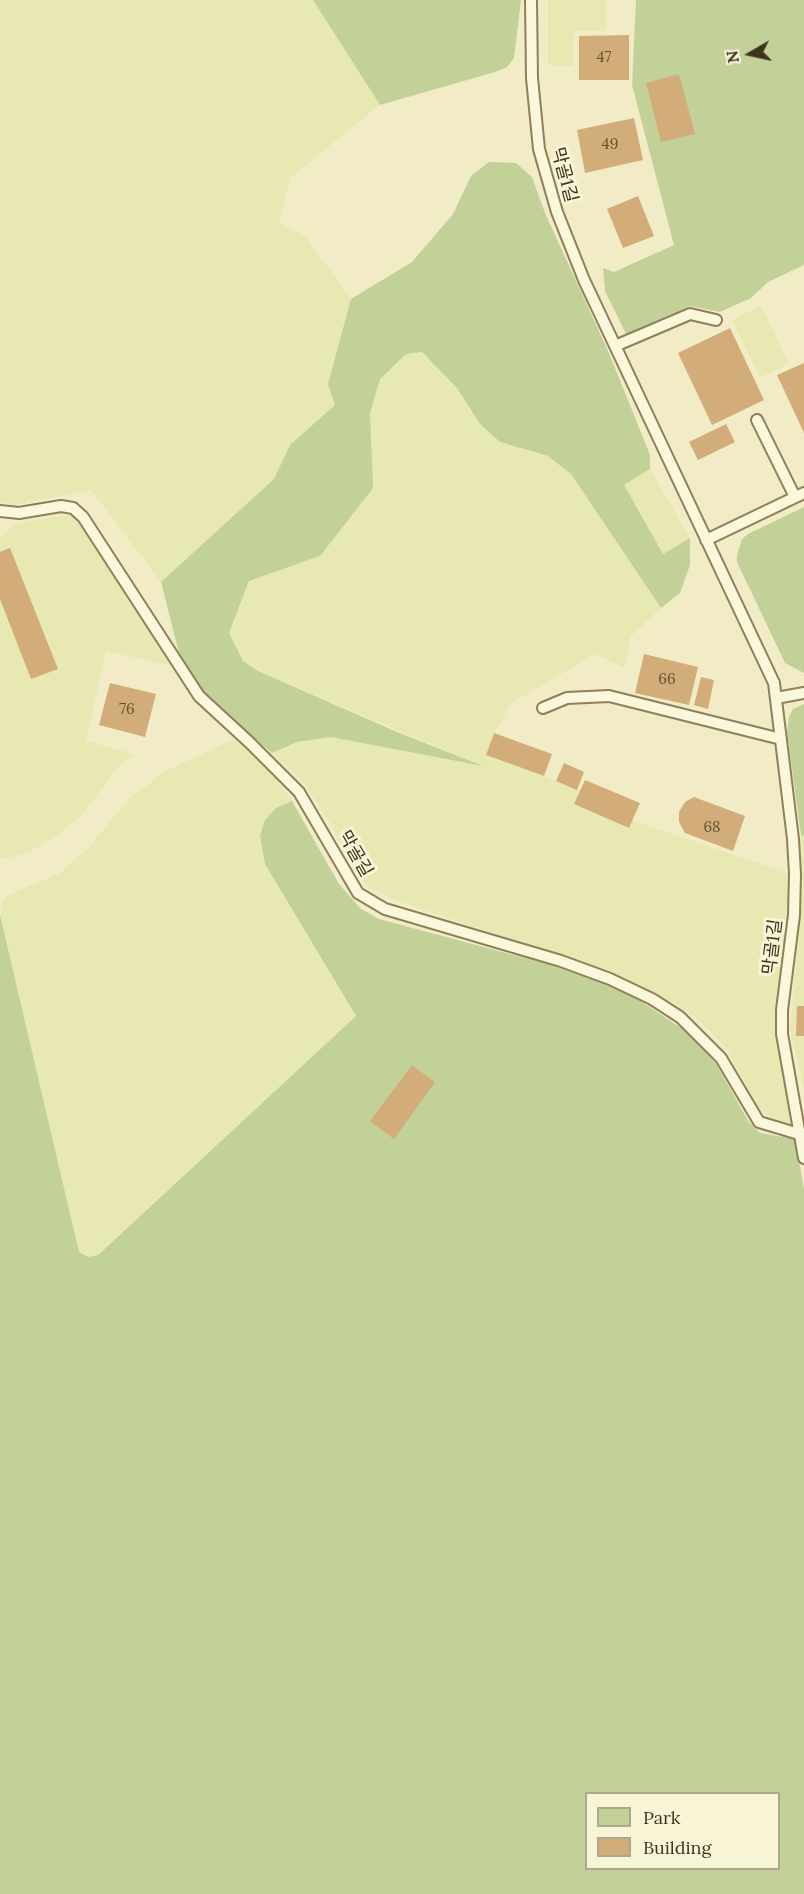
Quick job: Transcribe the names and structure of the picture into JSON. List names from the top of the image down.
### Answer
{
  "streets": {
    "lane": ["막골1길", "막골길"]
  },
  "crossings": [
    ["막골1길", "막골길"]
  ],
  "house_numbers": [
    "47",
    "49",
    "66",
    "76",
    "68"
  ],
  "legend": ["Park", "Building"],
  "north": "left"
}
